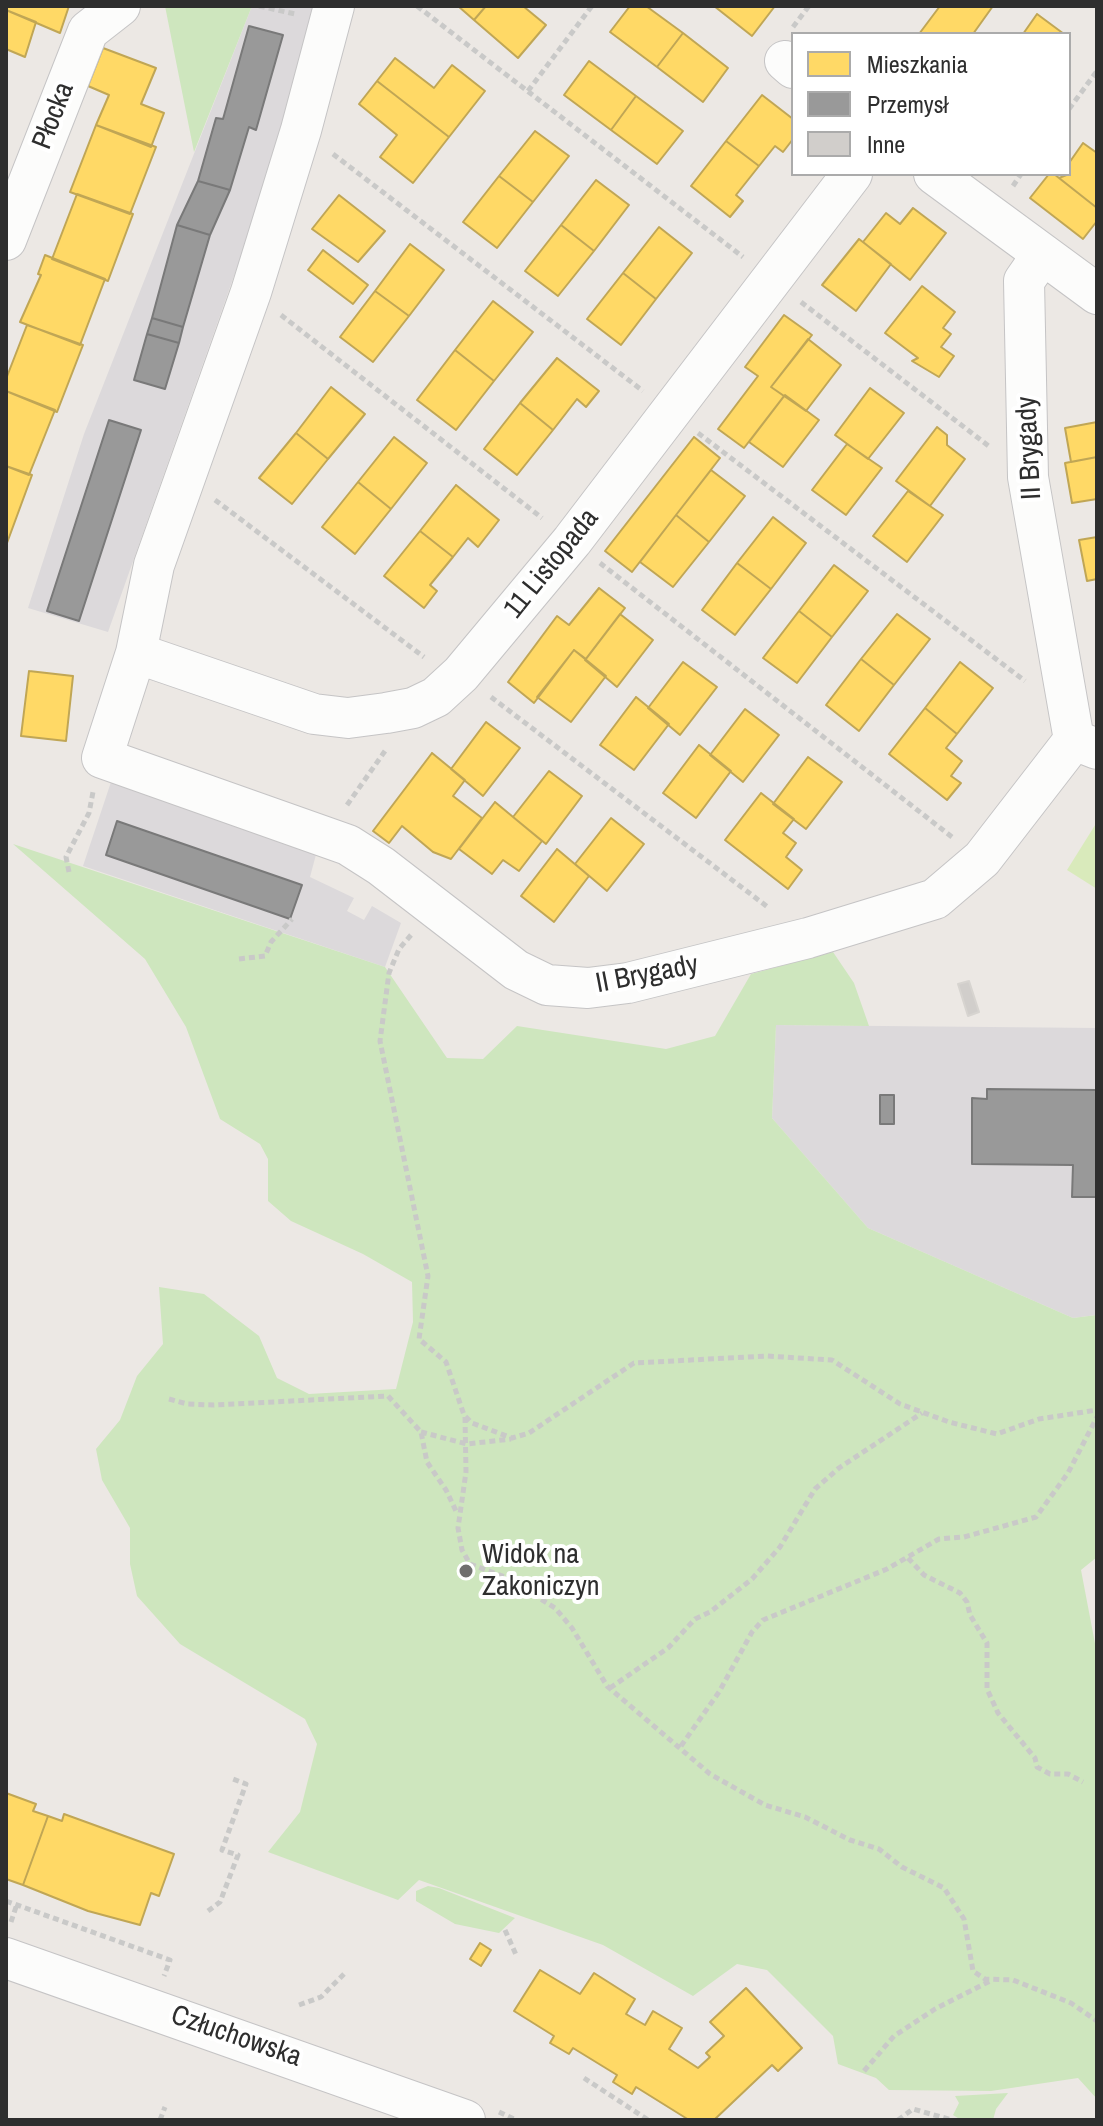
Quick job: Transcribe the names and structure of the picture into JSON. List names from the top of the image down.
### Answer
{
  "streets": {
    "street": [
      "Płocka",
      "II Brygady",
      "11 Listopada",
      "Człuchowska"
    ]
  },
  "places": ["Widok na Zakoniczyn"],
  "legend": ["Mieszkania", "Przemysł", "Inne"]
}
